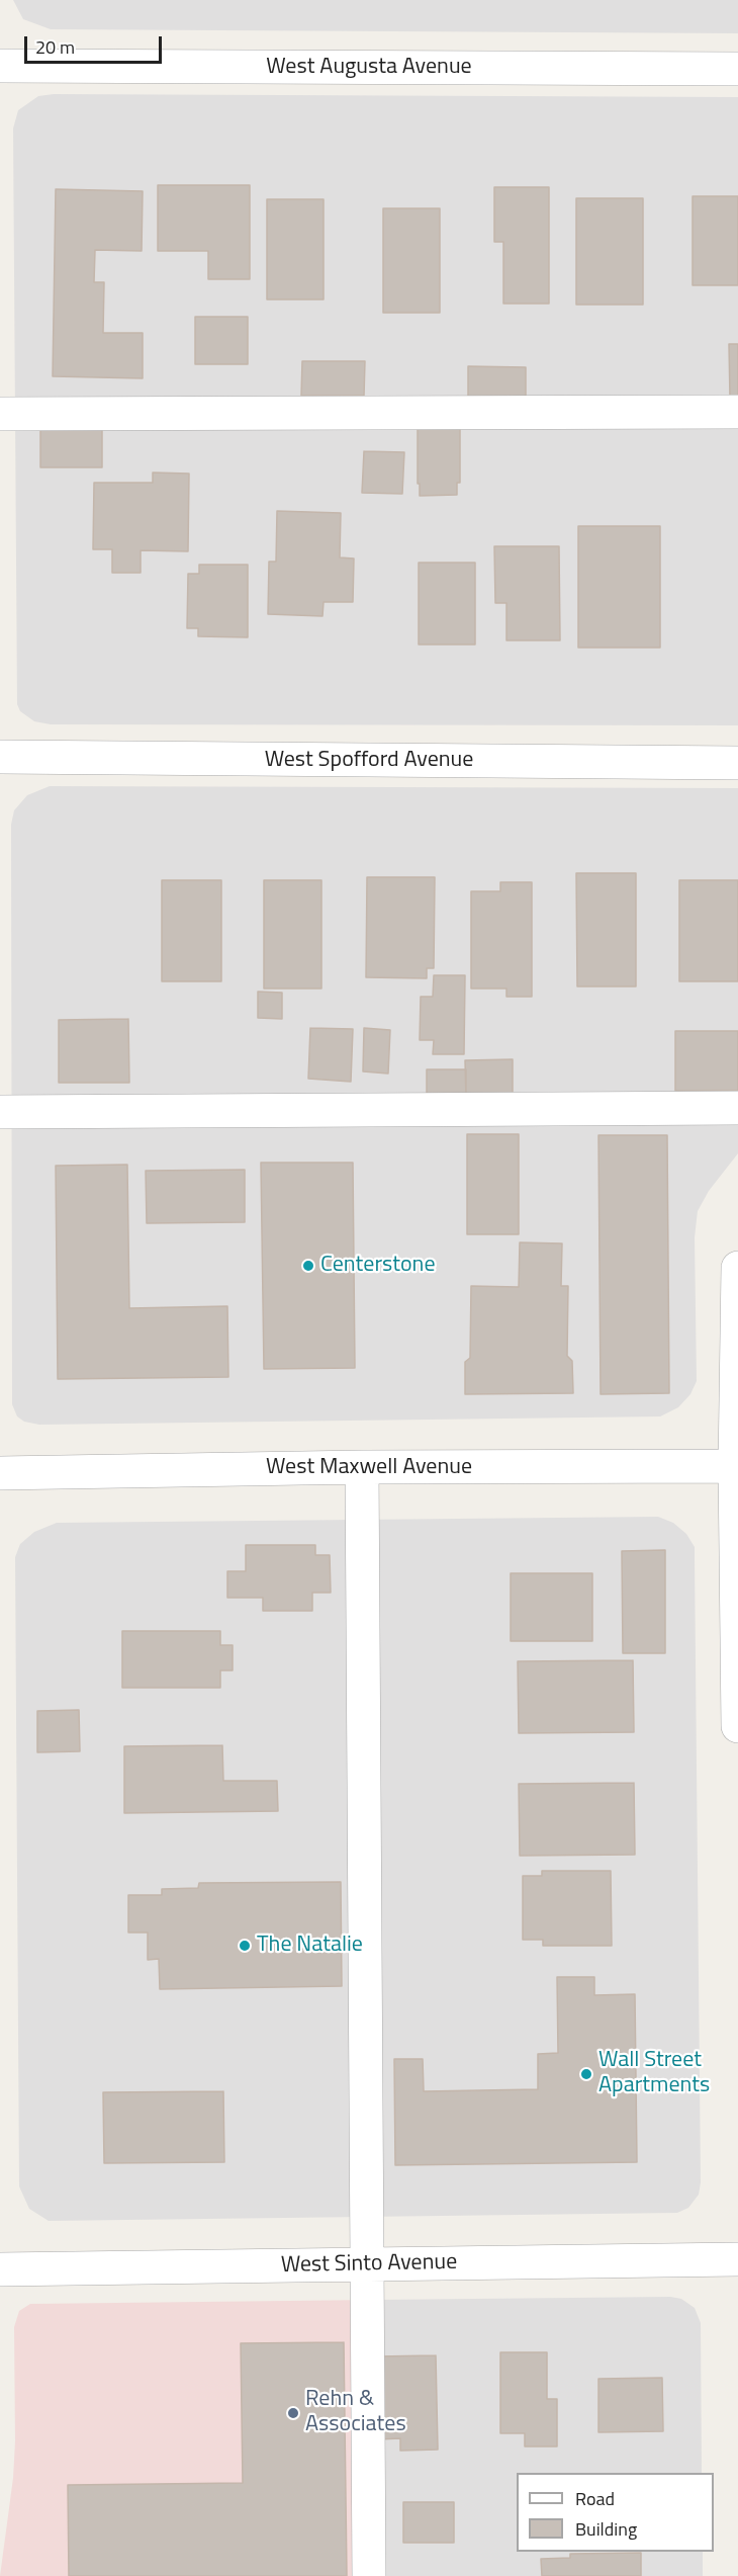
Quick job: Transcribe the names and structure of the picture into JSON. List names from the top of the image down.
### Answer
{
  "streets": {
    "street": [
      "West Augusta Avenue",
      "West Spofford Avenue",
      "West Maxwell Avenue",
      "West Sinto Avenue"
    ]
  },
  "places": [
    "Centerstone",
    "The Natalie",
    "Wall Street Apartments",
    "Rehn & Associates"
  ],
  "legend": ["Road", "Building"],
  "scale_bar": "20 m"
}
